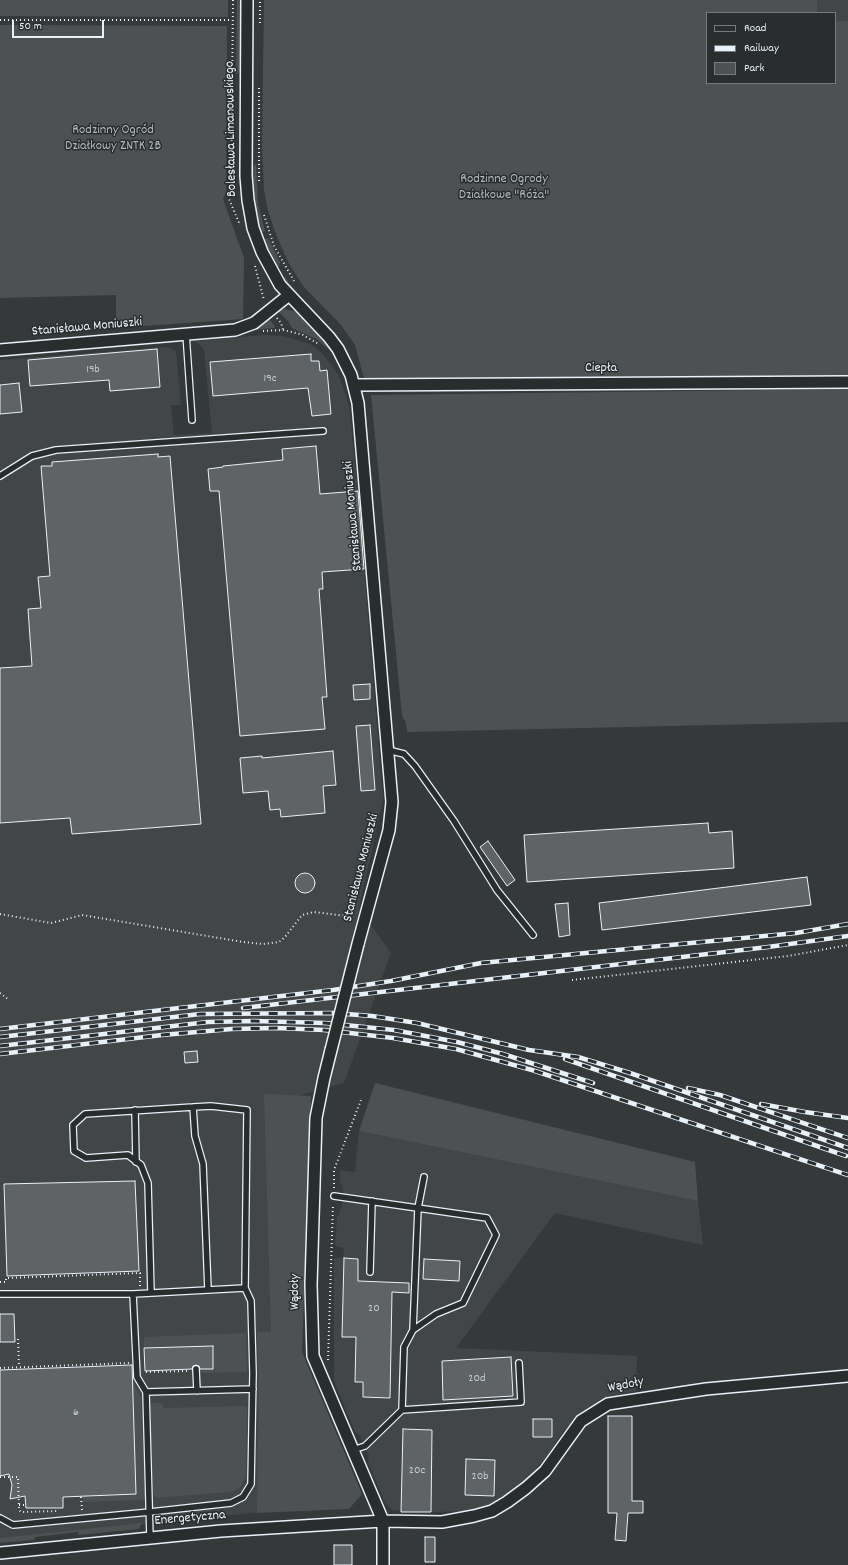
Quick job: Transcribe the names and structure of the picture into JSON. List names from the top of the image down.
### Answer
{
  "streets": {
    "street": [
      "Bolesława Limanowskiego",
      "Stanisława Moniuszki",
      "Ciepła",
      "Wądoły",
      "Energetyczna"
    ]
  },
  "crossings": [
    ["Bolesława Limanowskiego", "Stanisława Moniuszki"],
    ["Stanisława Moniuszki", "Ciepła"],
    ["Stanisława Moniuszki", "Wądoły"],
    ["Wądoły", "Energetyczna"]
  ],
  "parks": ["Rodzinny Ogród Działkowy ZNTK 2B", "Rodzinne Ogrody Działkowe \"Róża\""],
  "house_numbers": [
    "19b",
    "19c",
    "20",
    "20d",
    "6",
    "20c",
    "20b"
  ],
  "legend": ["Road", "Railway", "Park"],
  "scale_bar": "50 m"
}
